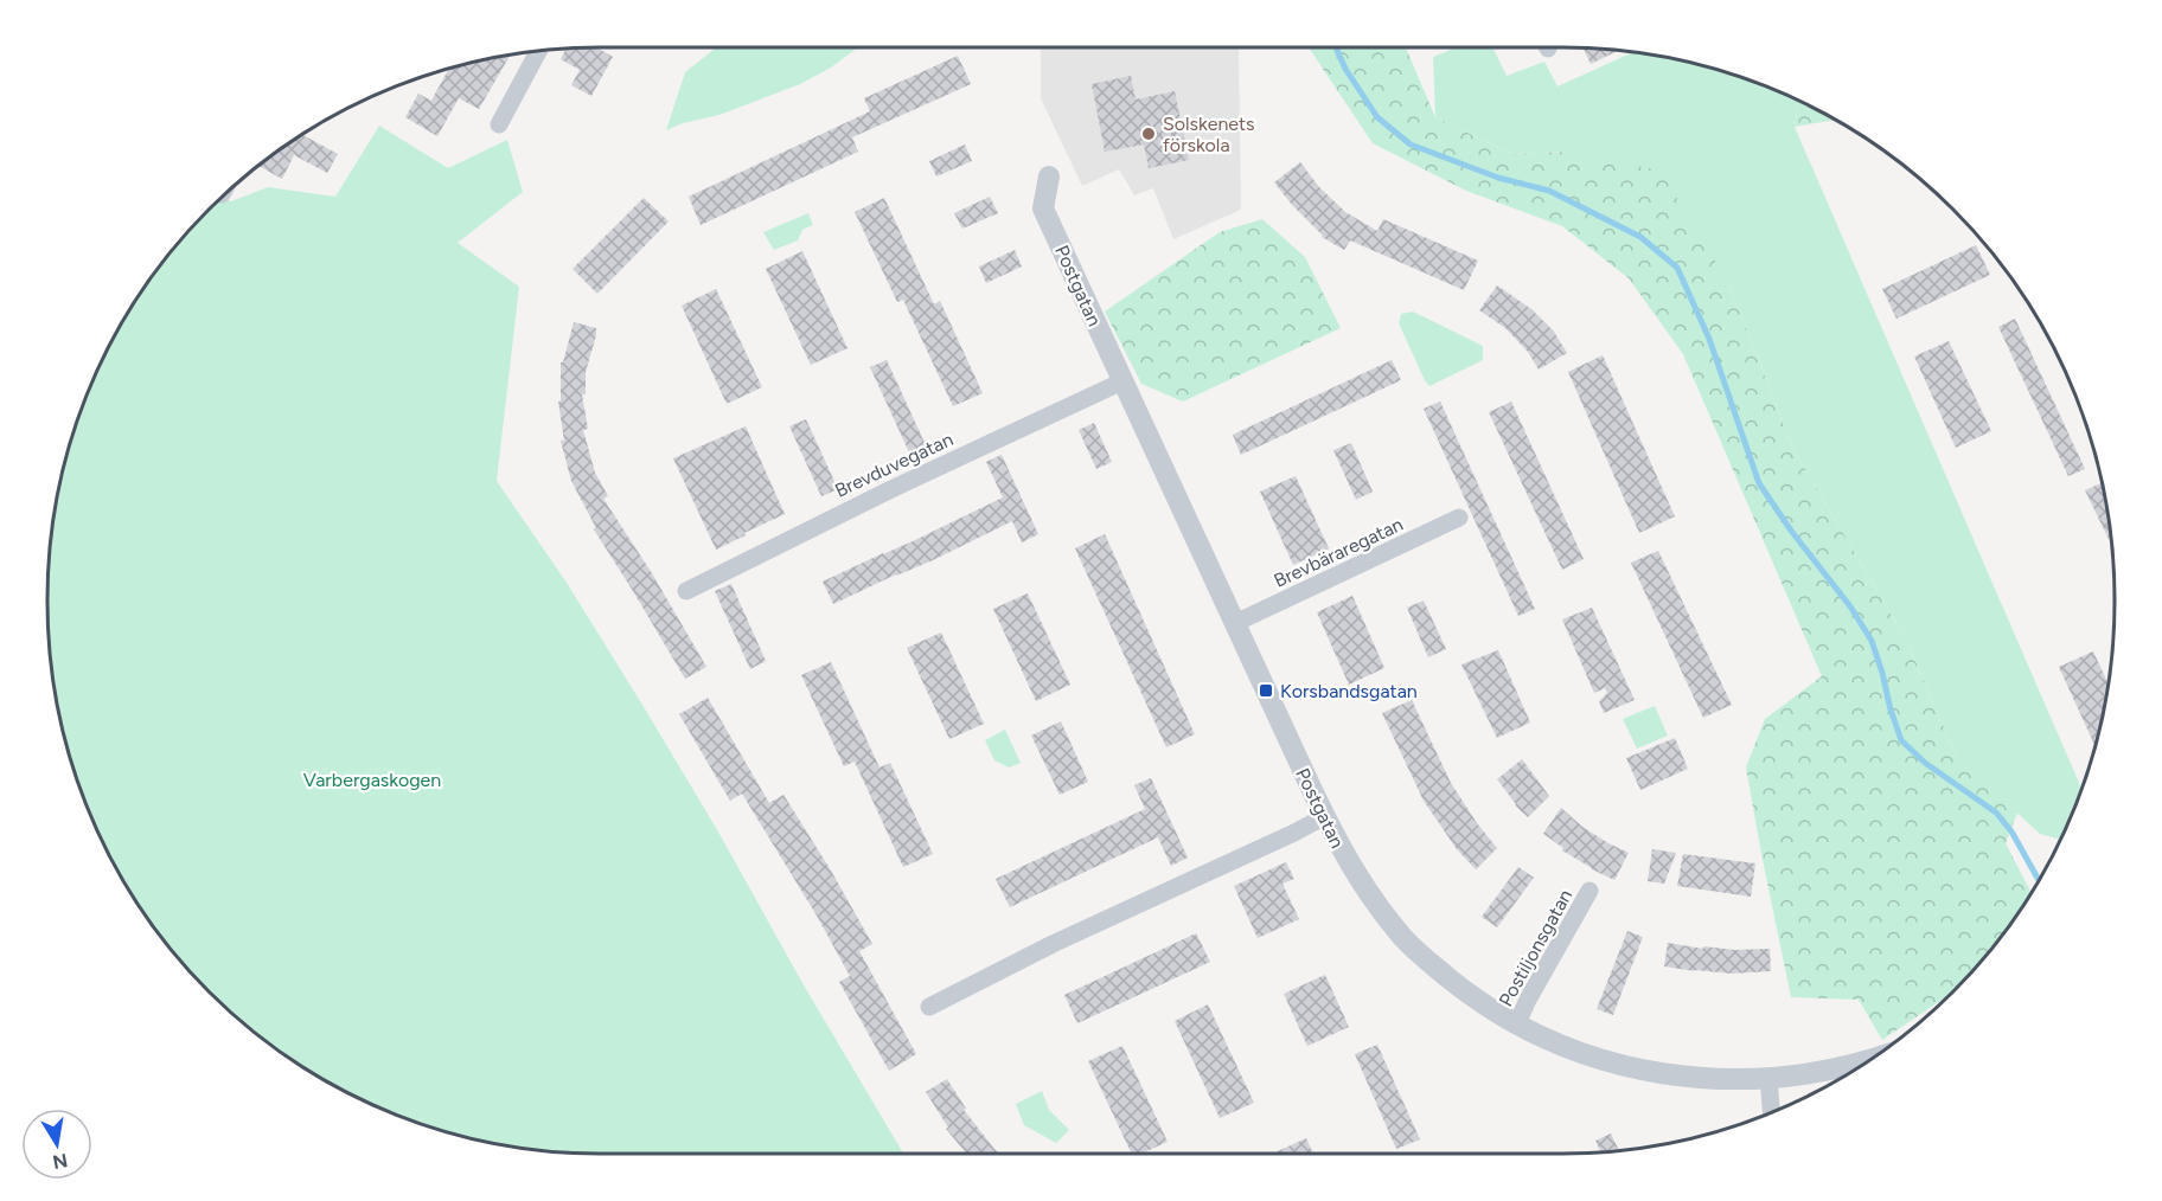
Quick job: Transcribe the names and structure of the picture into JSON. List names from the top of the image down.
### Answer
{
  "streets": {
    "street": [
      "Postgatan",
      "Brevduvegatan",
      "Brevbäraregatan",
      "Postiljonsgatan"
    ]
  },
  "crossings": [
    ["Postgatan", "Brevduvegatan"],
    ["Postgatan", "Brevbäraregatan"],
    ["Postgatan", "Postiljonsgatan"]
  ],
  "parks": ["Varbergaskogen"],
  "places": {
    "other": ["Solskenets förskola"],
    "transit": ["Korsbandsgatan"]
  },
  "north": "bottom"
}
